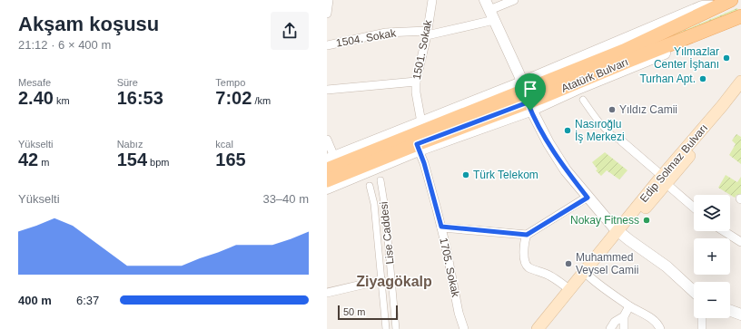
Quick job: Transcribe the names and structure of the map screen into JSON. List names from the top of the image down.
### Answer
{
  "streets": {
    "main road": ["Atatürk Bulvarı", "Edip Solmaz Bulvarı"],
    "street": [
      "1504. Sokak",
      "1501. Sokak",
      "Lise Caddesi",
      "1705. Sokak"
    ]
  },
  "crossings": [
    ["1504. Sokak", "1501. Sokak"],
    ["Atatürk Bulvarı", "1705. Sokak"]
  ],
  "districts": ["Ziyagökalp"],
  "places": [
    "Yılmazlar Center İşhanı",
    "Turhan Apt.",
    "Yıldız Camii",
    "Nasıroğlu İş Merkezi",
    "Türk Telekom",
    "Nokay Fitness",
    "Muhammed Veysel Camii"
  ],
  "scale_bar": "50 m",
  "page": {
    "heading": ["Akşam koşusu", "21:12 · 6 × 400 m"],
    "stats": [
      ["Mesafe", "2.40 km"],
      ["Süre", "16:53"],
      ["Tempo", "7:02 /km"],
      ["Yükselti", "42 m"],
      ["Nabız", "154 bpm"],
      ["kcal", "165"]
    ],
    "chart": ["Yükselti", "33–40 m"],
    "map_buttons": ["+", "−"],
    "list": [
      {
        "name": "400 m",
        "note": "6:37"
      }
    ],
    "scale": "50 m"
  }
}
